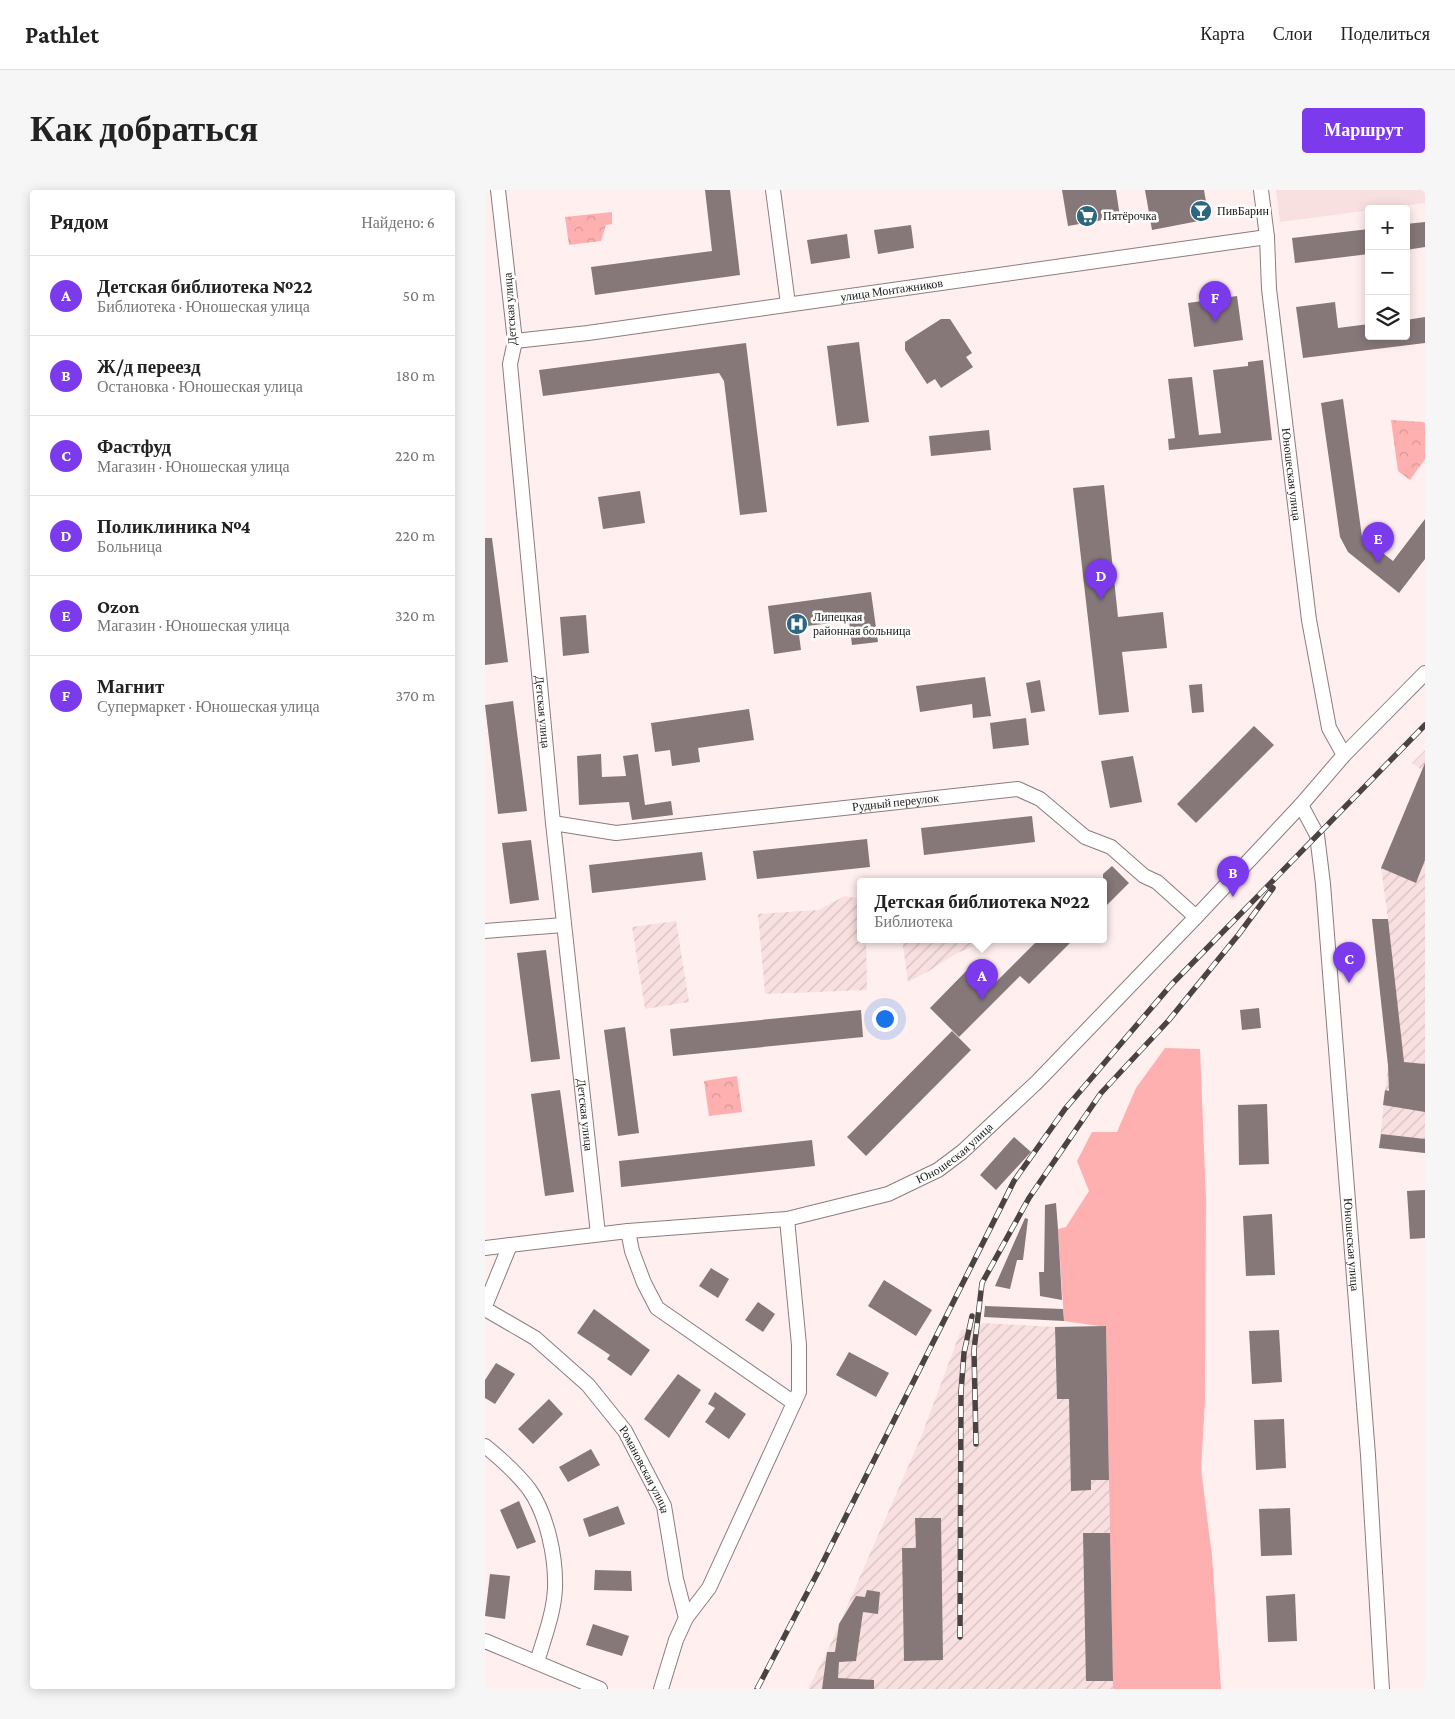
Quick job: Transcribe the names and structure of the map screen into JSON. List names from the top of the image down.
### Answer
{
  "streets": {
    "street": [
      "улица Монтажников",
      "Детская улица",
      "Юношеская улица",
      "Рудный переулок",
      "Романовская улица"
    ]
  },
  "crossings": [
    ["улица Монтажников", "Детская улица"],
    ["улица Монтажников", "Юношеская улица"],
    ["Детская улица", "Рудный переулок"],
    ["Юношеская улица", "Рудный переулок"]
  ],
  "places": {
    "bar": ["ПивБарин"],
    "supermarket": ["Пятёрочка"],
    "hospital": ["Липецкая районная больница"]
  },
  "page": {
    "header": "Pathlet",
    "nav": ["Карта", "Слои", "Поделиться"],
    "buttons": "Маршрут",
    "title": "Как добраться",
    "heading": ["Рядом", "Найдено: 6"],
    "map_buttons": ["+", "−"],
    "list": [
      {
        "mark": "A",
        "name": "Детская библиотека №22",
        "note": "Библиотека · Юношеская улица",
        "value": "50 m"
      },
      {
        "mark": "B",
        "name": "Ж/д переезд",
        "note": "Остановка · Юношеская улица",
        "value": "180 m"
      },
      {
        "mark": "C",
        "name": "Фастфуд",
        "note": "Магазин · Юношеская улица",
        "value": "220 m"
      },
      {
        "mark": "D",
        "name": "Поликлиника №4",
        "note": "Больница",
        "value": "220 m"
      },
      {
        "mark": "E",
        "name": "Ozon",
        "note": "Магазин · Юношеская улица",
        "value": "320 m"
      },
      {
        "mark": "F",
        "name": "Магнит",
        "note": "Супермаркет · Юношеская улица",
        "value": "370 m"
      }
    ],
    "pins": [
      "F",
      "E",
      "D",
      "B",
      "C",
      "A"
    ],
    "popup": ["Детская библиотека №22", "Библиотека"]
  }
}
